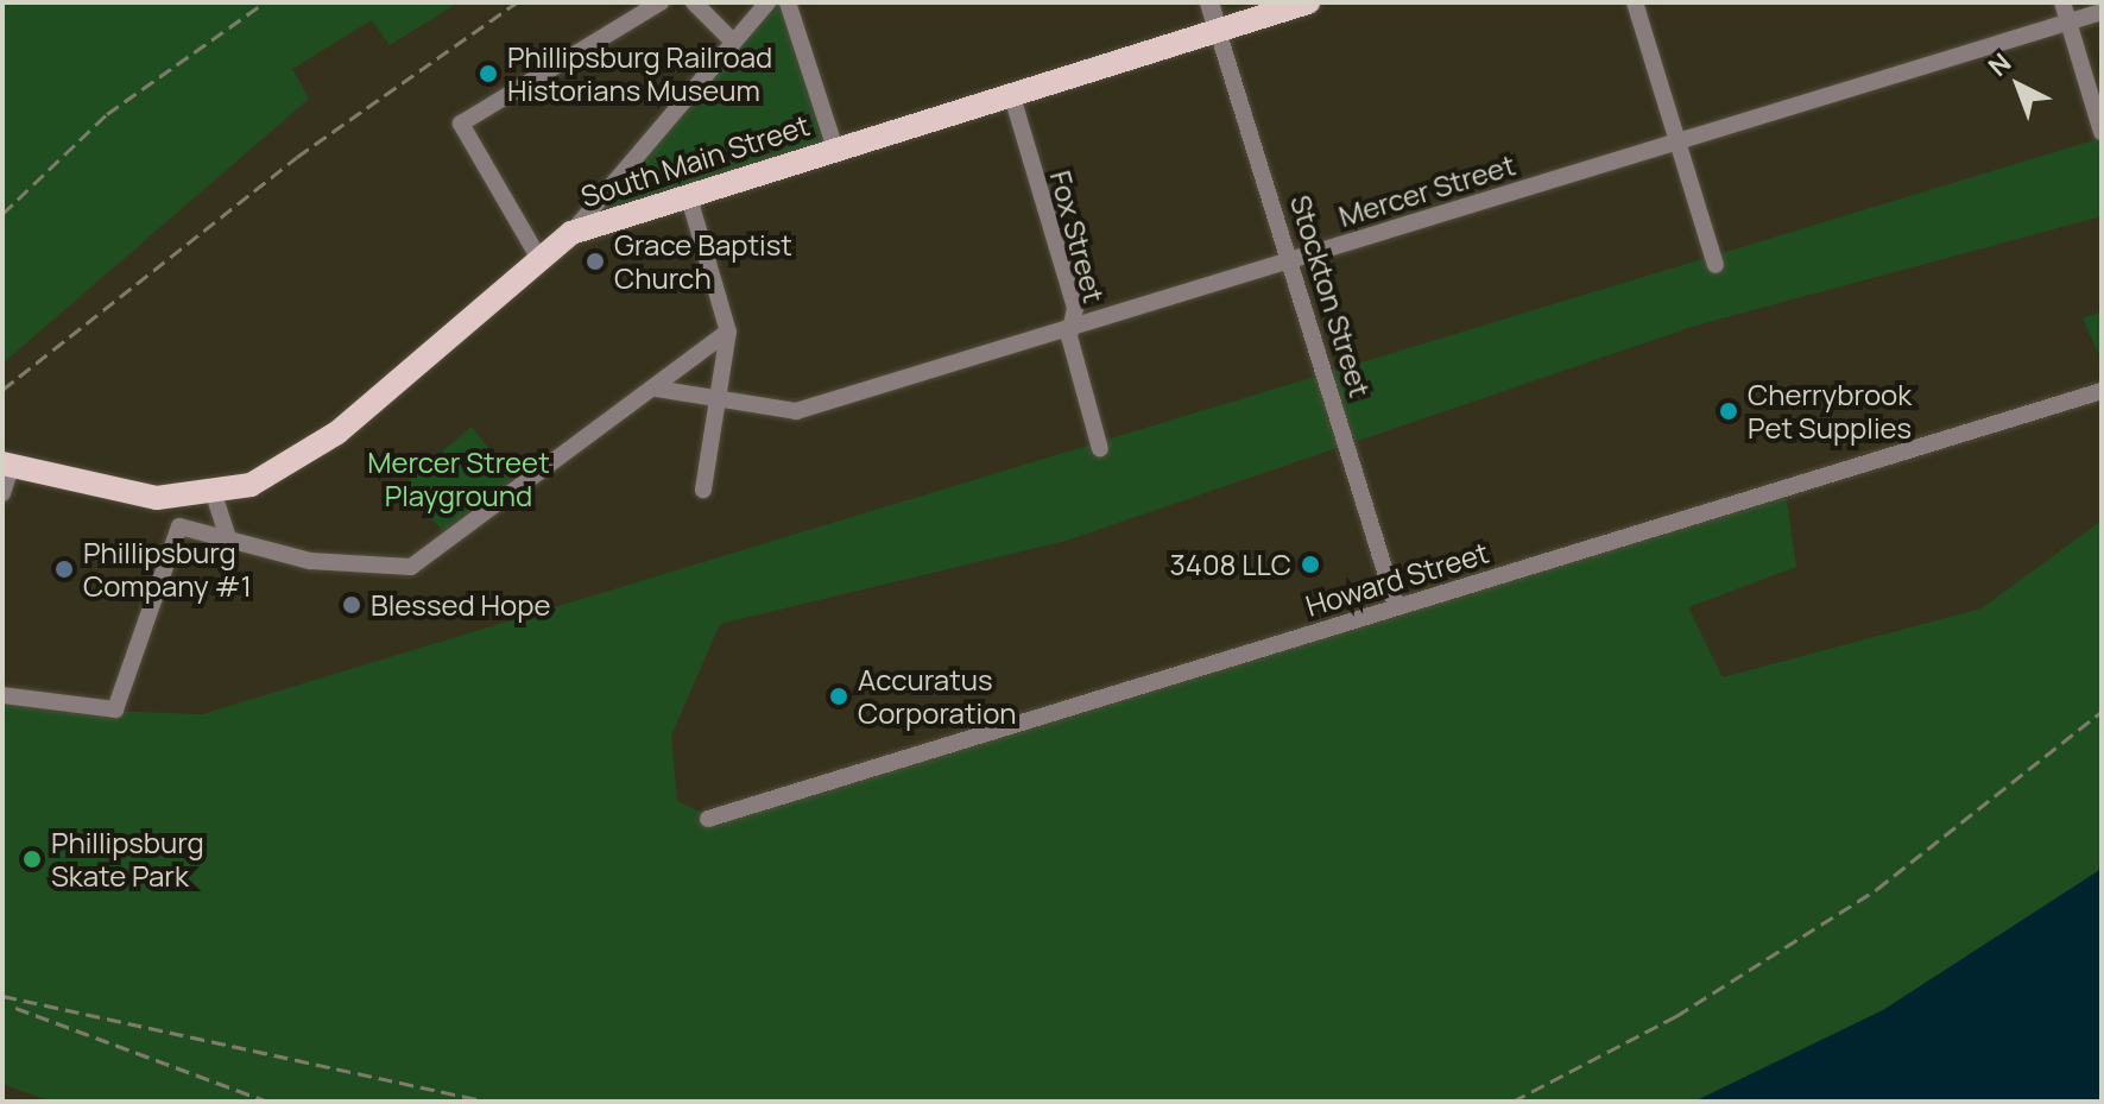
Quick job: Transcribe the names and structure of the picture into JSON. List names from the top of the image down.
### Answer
{
  "streets": {
    "main road": ["South Main Street"],
    "street": [
      "Mercer Street",
      "Fox Street",
      "Stockton Street",
      "Howard Street"
    ]
  },
  "crossings": [
    ["South Main Street", "Fox Street"],
    ["South Main Street", "Stockton Street"],
    ["Mercer Street", "Fox Street"],
    ["Mercer Street", "Stockton Street"],
    ["Stockton Street", "Howard Street"]
  ],
  "parks": ["Mercer Street Playground"],
  "places": [
    "Phillipsburg Railroad Historians Museum",
    "Grace Baptist Church",
    "Cherrybrook Pet Supplies",
    "3408 LLC",
    "Phillipsburg Company #1",
    "Blessed Hope",
    "Accuratus Corporation",
    "Phillipsburg Skate Park"
  ],
  "north": "top left"
}
